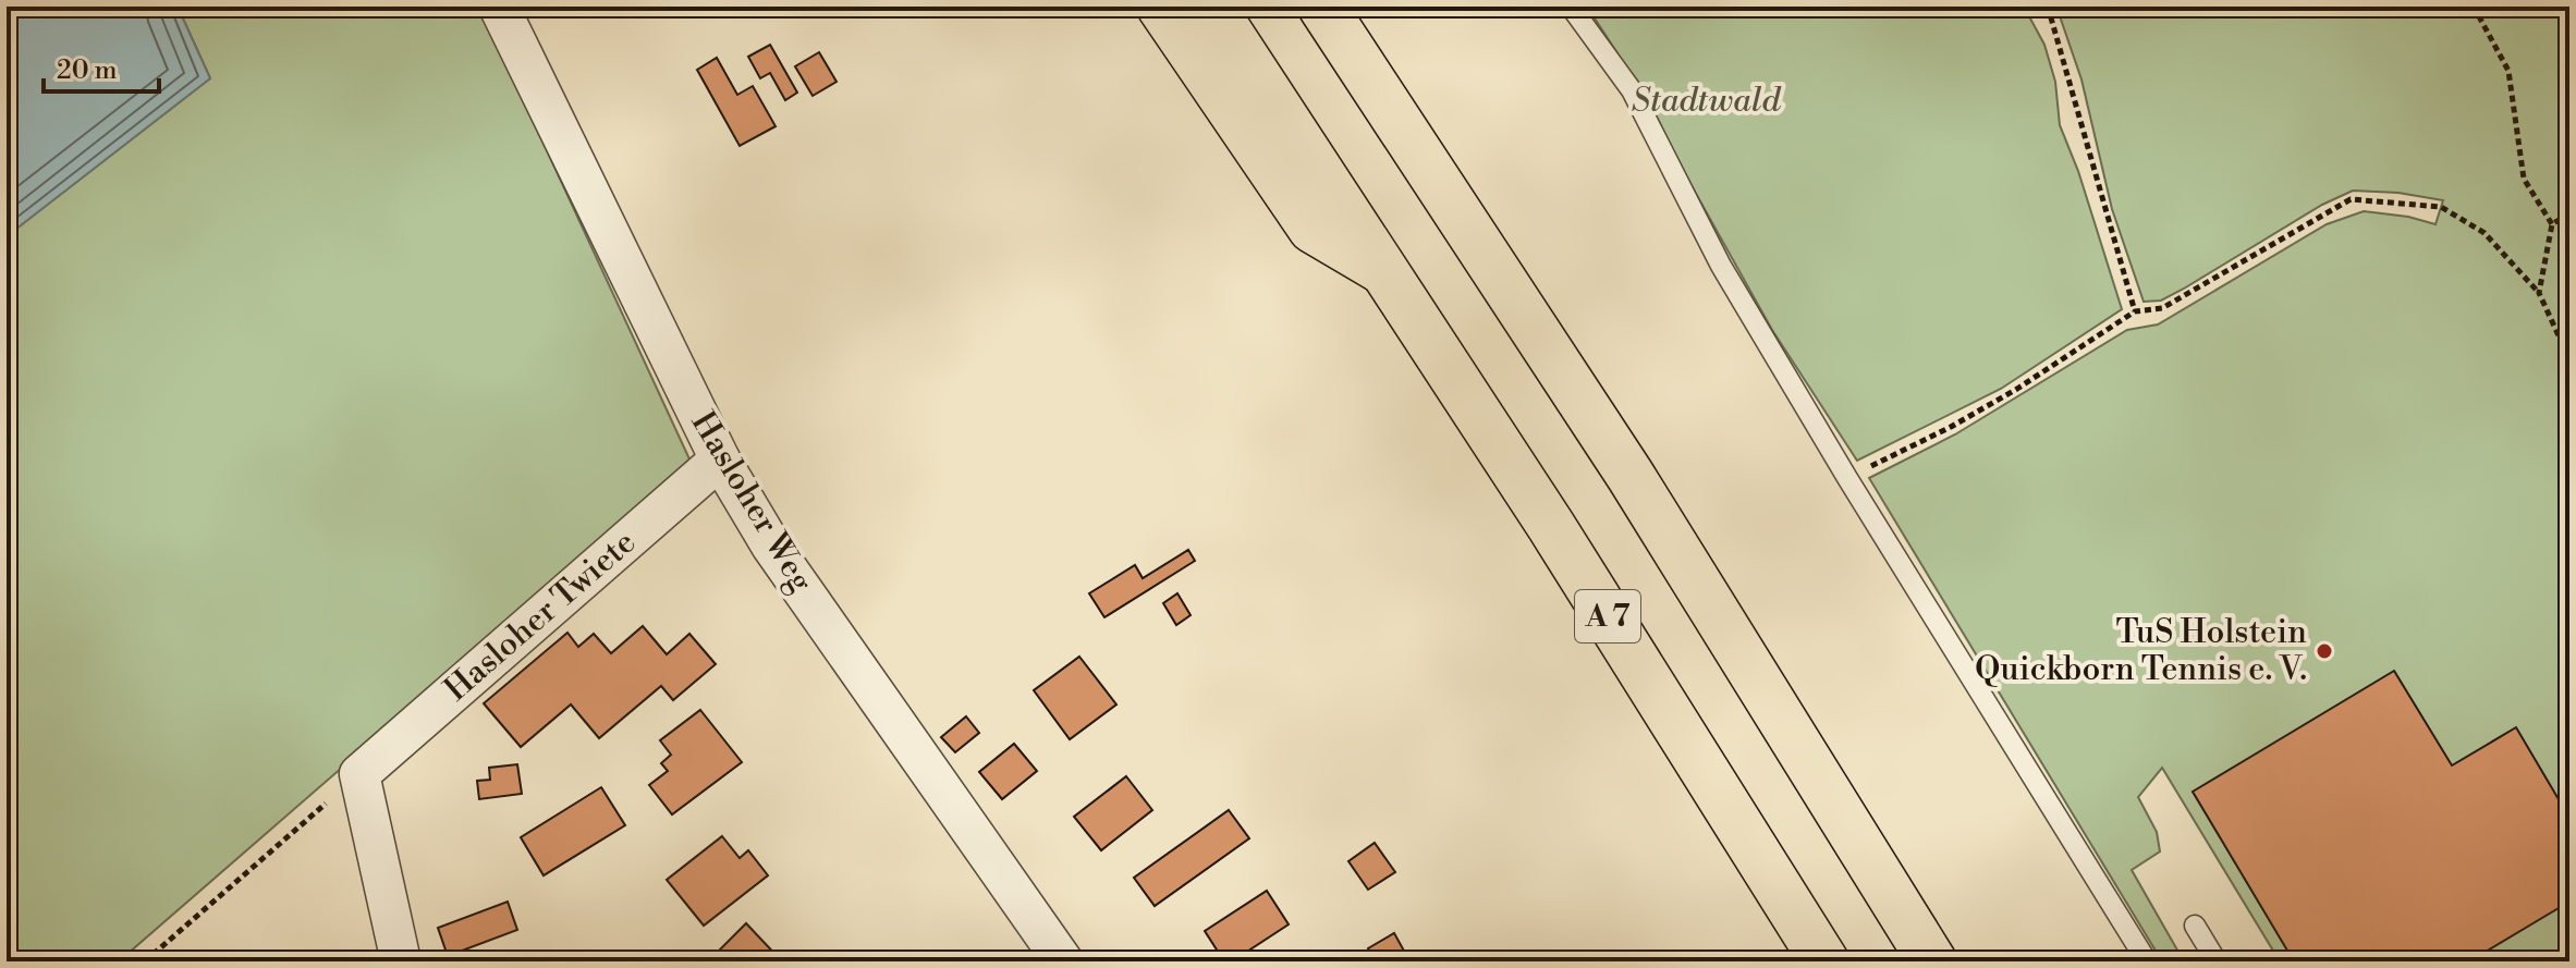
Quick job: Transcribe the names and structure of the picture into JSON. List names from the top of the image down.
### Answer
{
  "streets": {
    "highway": ["A 7"],
    "street": ["Hasloher Weg", "Hasloher Twiete"]
  },
  "crossings": [
    ["Hasloher Weg", "Hasloher Twiete"]
  ],
  "parks": ["Stadtwald"],
  "places": ["TuS Holstein Quickborn Tennis e. V."],
  "scale_bar": "20 m"
}
